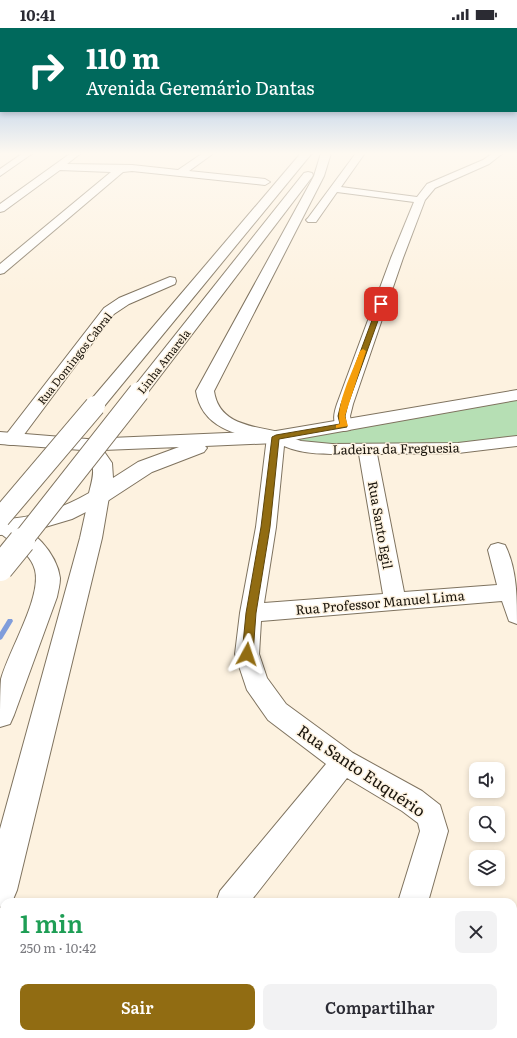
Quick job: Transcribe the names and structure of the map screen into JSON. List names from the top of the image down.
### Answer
{
  "streets": {
    "main road": ["Linha Amarela"],
    "street": [
      "Rua Domingos Cabral",
      "Ladeira da Freguesia",
      "Rua Santo Egil",
      "Rua Professor Manuel Lima",
      "Rua Santo Euquério"
    ]
  },
  "crossings": [
    ["Ladeira da Freguesia", "Rua Santo Egil"],
    ["Ladeira da Freguesia", "Rua Santo Euquério"],
    ["Rua Santo Egil", "Rua Professor Manuel Lima"],
    ["Rua Professor Manuel Lima", "Rua Santo Euquério"]
  ],
  "page": {
    "status": "10:41",
    "turn": ["110 m", "Avenida Geremário Dantas"],
    "heading": ["1 min", "250 m · 10:42"],
    "buttons": ["Sair", "Compartilhar"]
  }
}
